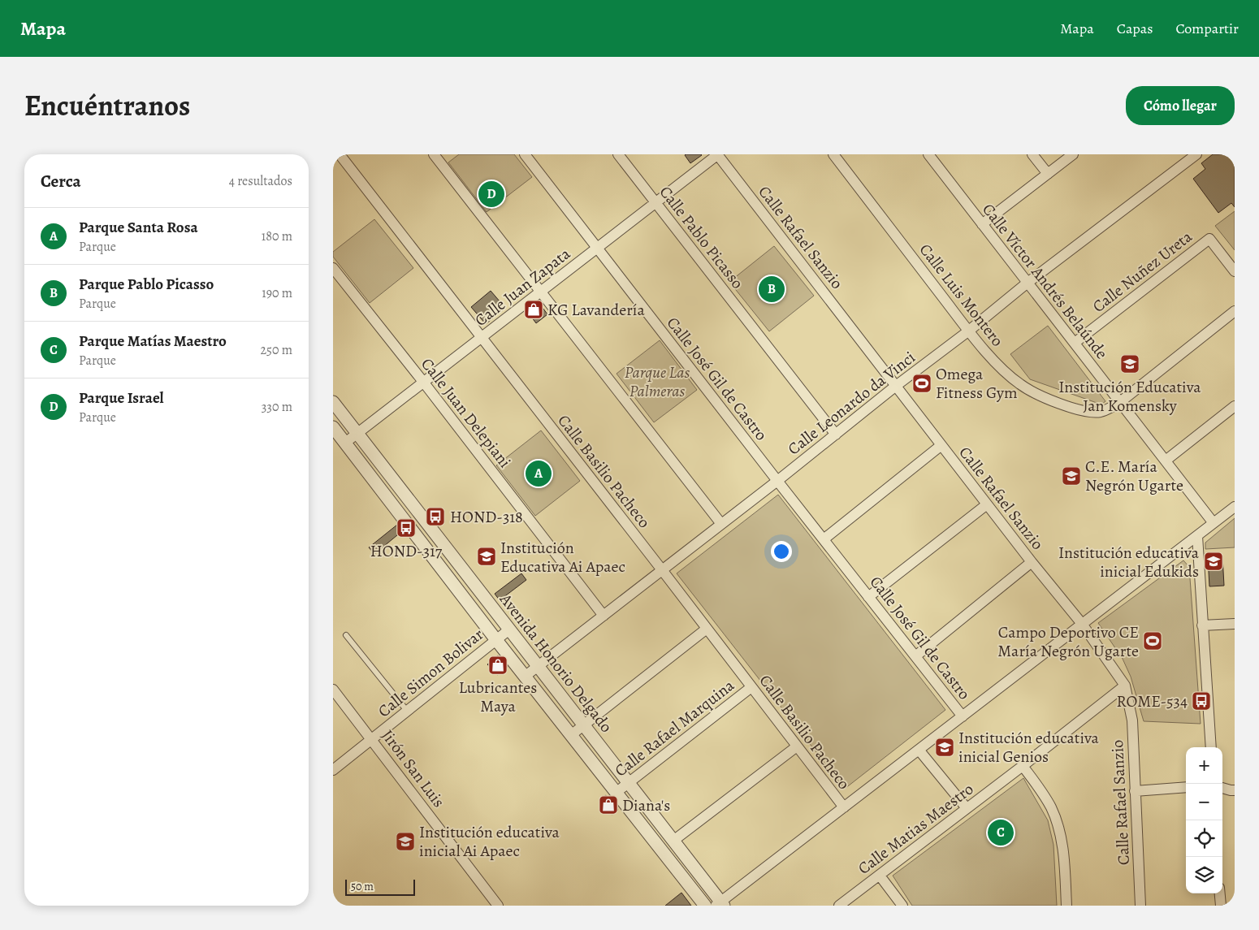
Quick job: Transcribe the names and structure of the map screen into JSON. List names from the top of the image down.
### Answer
{
  "streets": {
    "street": [
      "Calle Pablo Picasso",
      "Calle Rafael Sanzio",
      "Calle Nuñez Ureta",
      "Calle Víctor Andrés Belaúnde",
      "Calle Juan Zapata",
      "Calle Luis Montero",
      "Calle José Gil de Castro",
      "Calle Leonardo da Vinci",
      "Calle Juan Delepiani",
      "Calle Basilio Pacheco",
      "Avenida Honorio Delgado",
      "Calle Simon Bolivar",
      "Calle Rafael Marquina",
      "Jirón San Luis",
      "Calle Matias Maestro"
    ]
  },
  "crossings": [
    ["Calle Pablo Picasso", "Calle Juan Zapata"],
    ["Calle Pablo Picasso", "Calle Leonardo da Vinci"],
    ["Calle Rafael Sanzio", "Calle Juan Zapata"],
    ["Calle Rafael Sanzio", "Calle Leonardo da Vinci"],
    ["Calle Rafael Sanzio", "Calle Matias Maestro"],
    ["Calle Nuñez Ureta", "Calle Víctor Andrés Belaúnde"],
    ["Calle Víctor Andrés Belaúnde", "Calle Luis Montero"],
    ["Calle Víctor Andrés Belaúnde", "Calle Leonardo da Vinci"],
    ["Calle Juan Zapata", "Calle José Gil de Castro"],
    ["Calle Juan Zapata", "Calle Juan Delepiani"],
    ["Calle Juan Zapata", "Calle Basilio Pacheco"],
    ["Calle Juan Zapata", "Avenida Honorio Delgado"],
    ["Calle Luis Montero", "Calle Leonardo da Vinci"],
    ["Calle José Gil de Castro", "Calle Leonardo da Vinci"],
    ["Calle Leonardo da Vinci", "Calle Juan Delepiani"],
    ["Calle Leonardo da Vinci", "Calle Basilio Pacheco"],
    ["Calle Leonardo da Vinci", "Avenida Honorio Delgado"],
    ["Calle Basilio Pacheco", "Calle Rafael Marquina"],
    ["Avenida Honorio Delgado", "Calle Simon Bolivar"],
    ["Avenida Honorio Delgado", "Calle Rafael Marquina"],
    ["Calle Simon Bolivar", "Jirón San Luis"]
  ],
  "parks": ["Parque Las Palmeras"],
  "places": {
    "shop": ["KG Lavandería", "Lubricantes Maya", "Diana's"],
    "school or university": [
      "Institución Educativa Jan Komensky",
      "C.E. María Negrón Ugarte",
      "Institución Educativa Ai Apaec",
      "Institución educativa inicial Edukids",
      "Institución educativa inicial Genios",
      "Institución educativa inicial Ai Apaec"
    ],
    "sports": ["Omega Fitness Gym", "Campo Deportivo CE María Negrón Ugarte"],
    "bus stop": ["HOND-318", "HOND-317", "ROME-534"]
  },
  "scale_bar": "50 m",
  "page": {
    "header": "Mapa",
    "nav": ["Mapa", "Capas", "Compartir"],
    "title": "Encuéntranos",
    "buttons": "Cómo llegar",
    "heading": ["Cerca", "4 resultados"],
    "pins": [
      "D",
      "B",
      "A",
      "C"
    ],
    "list": [
      {
        "mark": "A",
        "name": "Parque Santa Rosa",
        "note": "Parque",
        "value": "180 m"
      },
      {
        "mark": "B",
        "name": "Parque Pablo Picasso",
        "note": "Parque",
        "value": "190 m"
      },
      {
        "mark": "C",
        "name": "Parque Matías Maestro",
        "note": "Parque",
        "value": "250 m"
      },
      {
        "mark": "D",
        "name": "Parque Israel",
        "note": "Parque",
        "value": "330 m"
      }
    ],
    "map_buttons": ["+", "−"],
    "scale": "50 m"
  }
}
